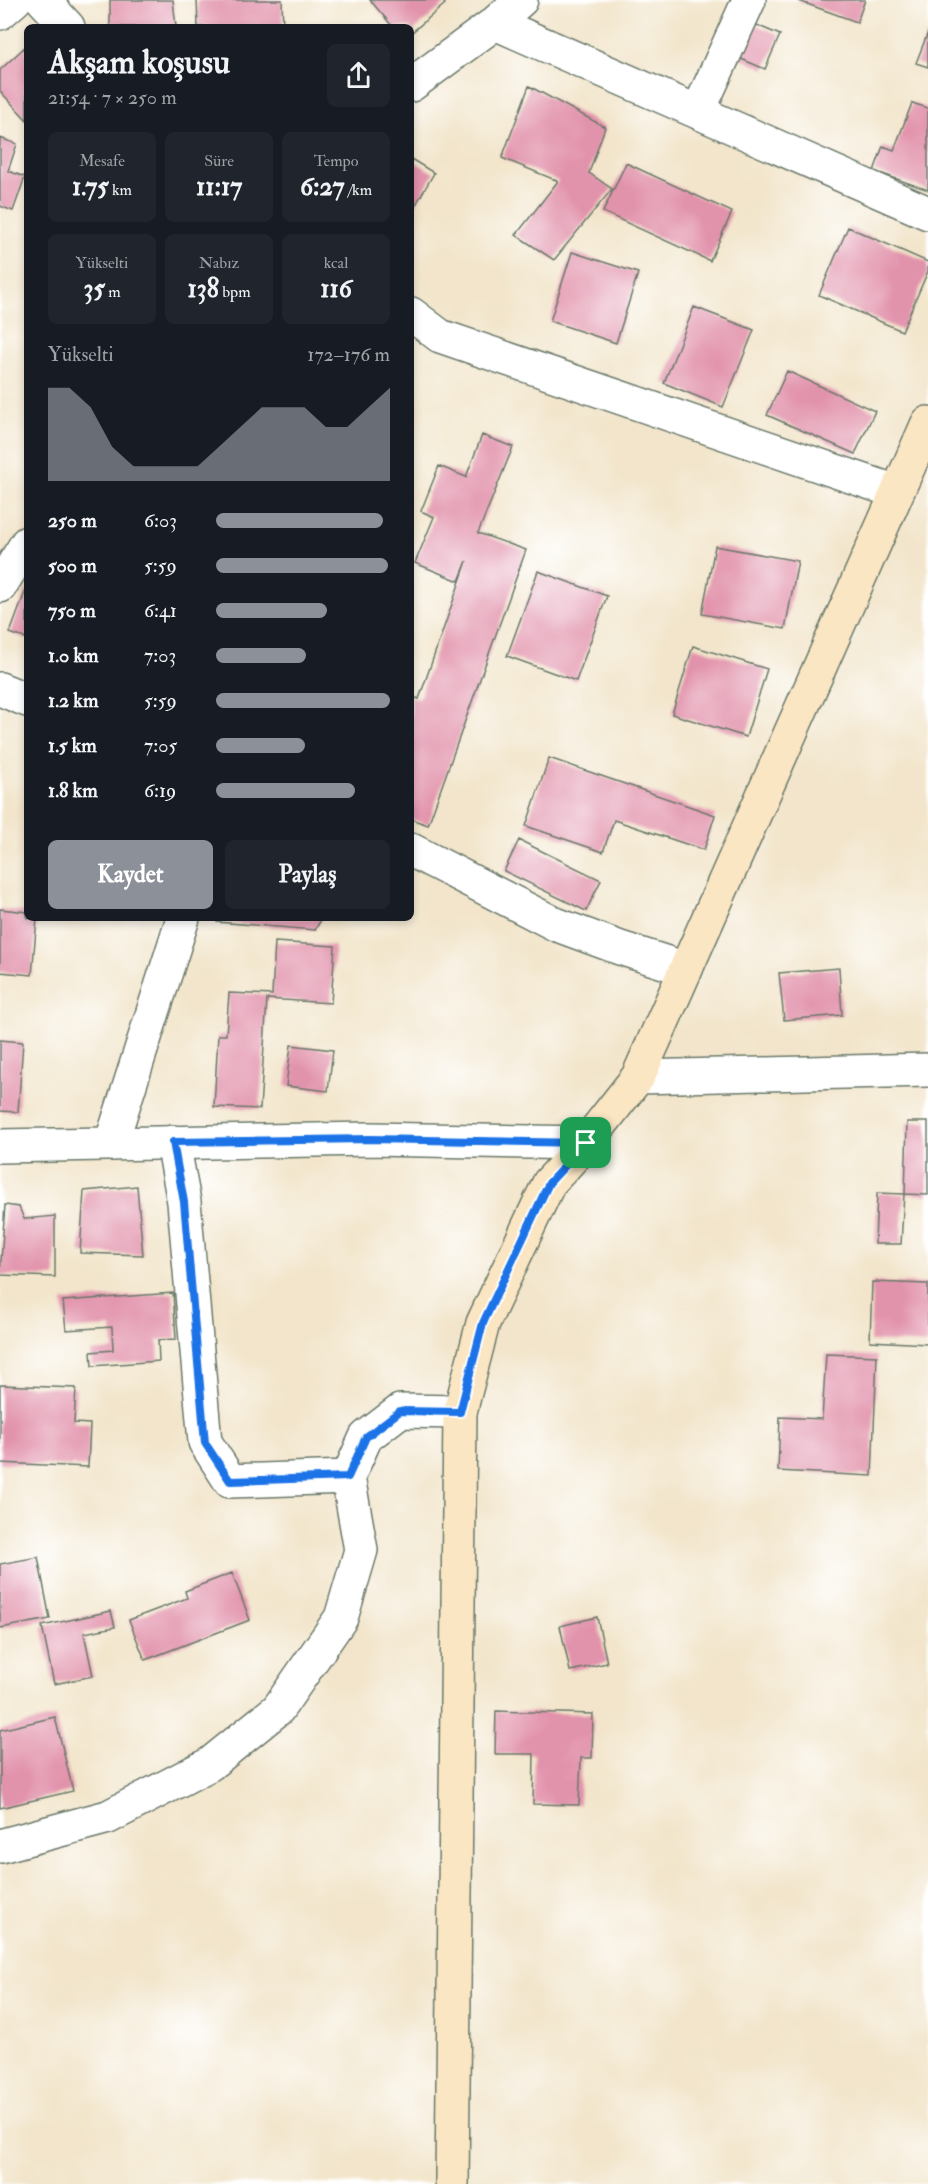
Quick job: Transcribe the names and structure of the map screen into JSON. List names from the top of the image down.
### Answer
{
  "page": {
    "heading": ["Akşam koşusu", "21:54 · 7 × 250 m"],
    "stats": [
      ["Mesafe", "1.75 km"],
      ["Süre", "11:17"],
      ["Tempo", "6:27 /km"],
      ["Yükselti", "35 m"],
      ["Nabız", "138 bpm"],
      ["kcal", "116"]
    ],
    "chart": ["Yükselti", "172–176 m"],
    "list": [
      {
        "name": "250 m",
        "note": "6:03"
      },
      {
        "name": "500 m",
        "note": "5:59"
      },
      {
        "name": "750 m",
        "note": "6:41"
      },
      {
        "name": "1.0 km",
        "note": "7:03"
      },
      {
        "name": "1.2 km",
        "note": "5:59"
      },
      {
        "name": "1.5 km",
        "note": "7:05"
      },
      {
        "name": "1.8 km",
        "note": "6:19"
      }
    ],
    "buttons": ["Kaydet", "Paylaş"]
  }
}
